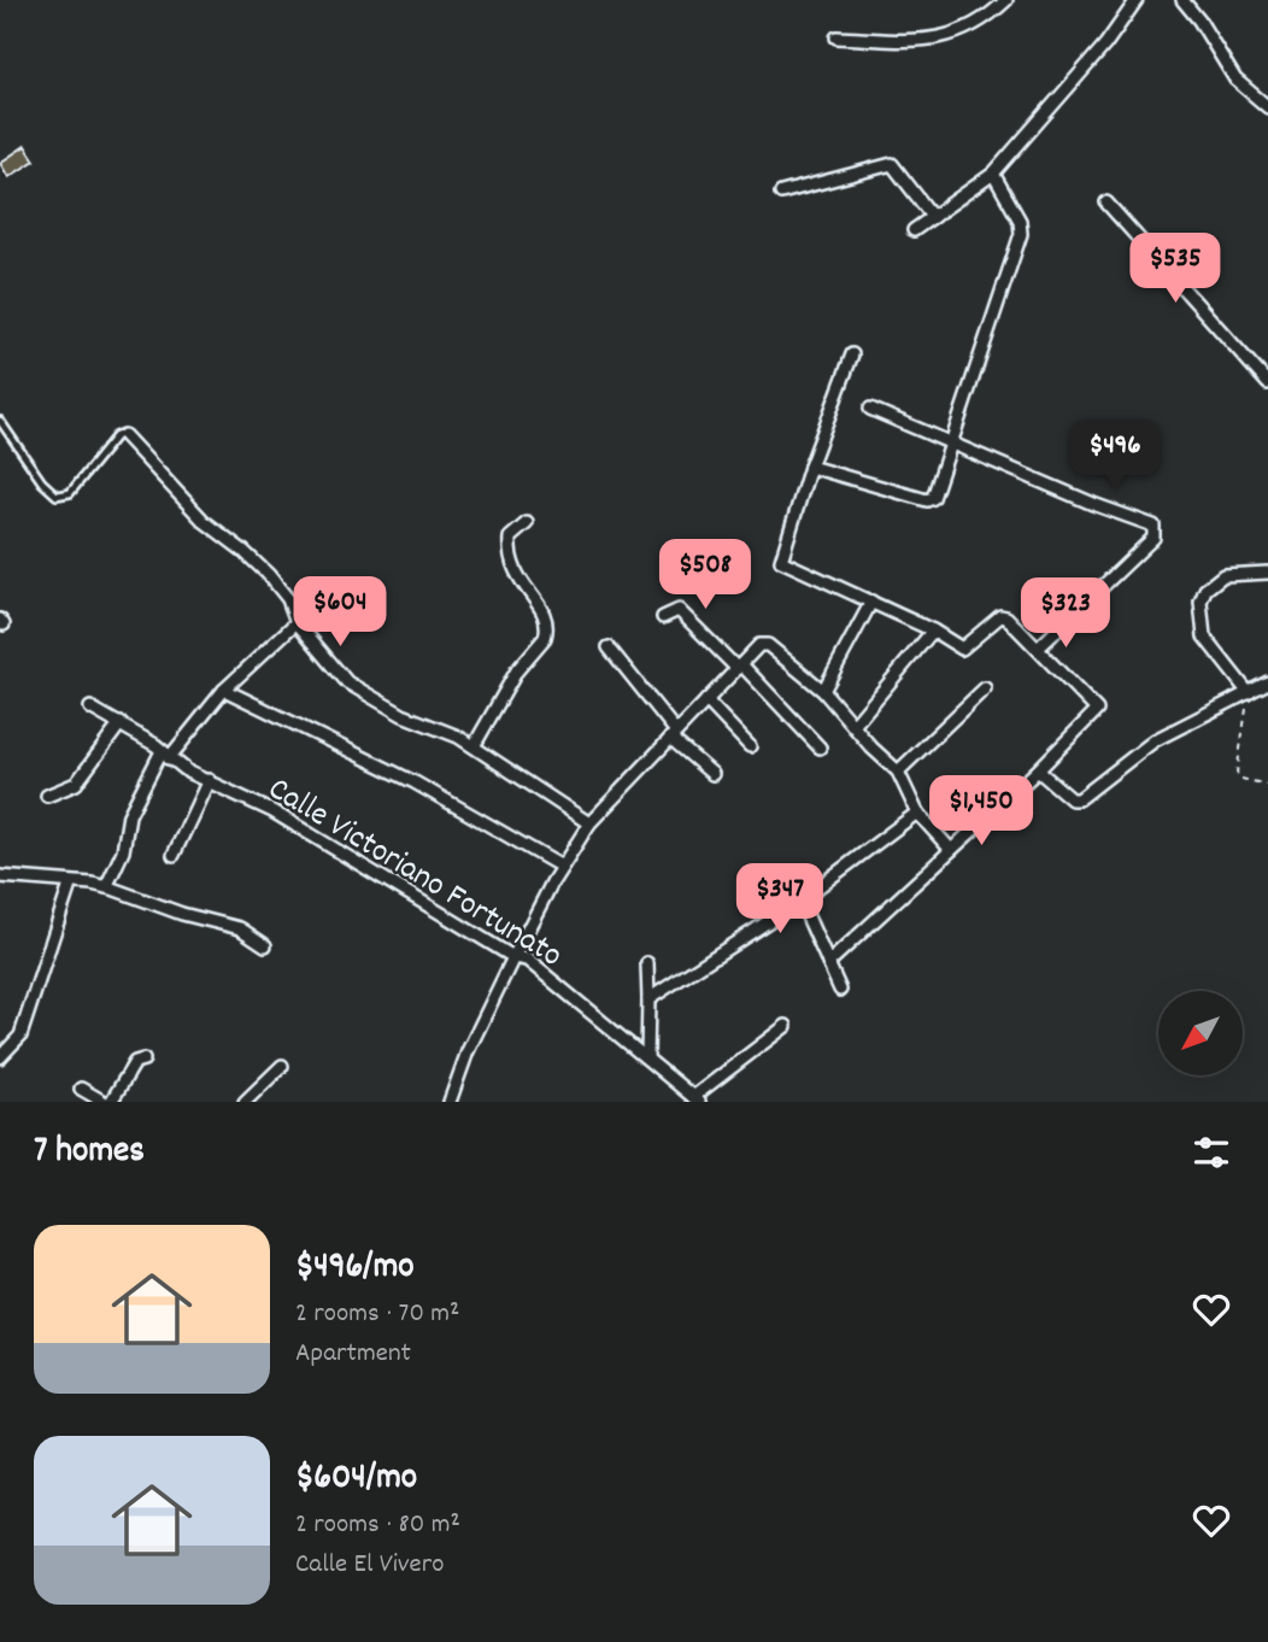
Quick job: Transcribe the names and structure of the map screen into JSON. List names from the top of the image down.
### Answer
{
  "streets": {
    "street": ["Calle Victoriano Fortunato"]
  },
  "north": "bottom left",
  "page": {
    "price": [
      "$535",
      "$496",
      "$508",
      "$604",
      "$323",
      "$1,450",
      "$347"
    ],
    "heading": "7 homes",
    "list": [
      {
        "name": "$496/mo",
        "note": "2 rooms · 70 m² · Apartment"
      },
      {
        "name": "$604/mo",
        "note": "2 rooms · 80 m² · Calle El Vivero"
      }
    ]
  }
}
